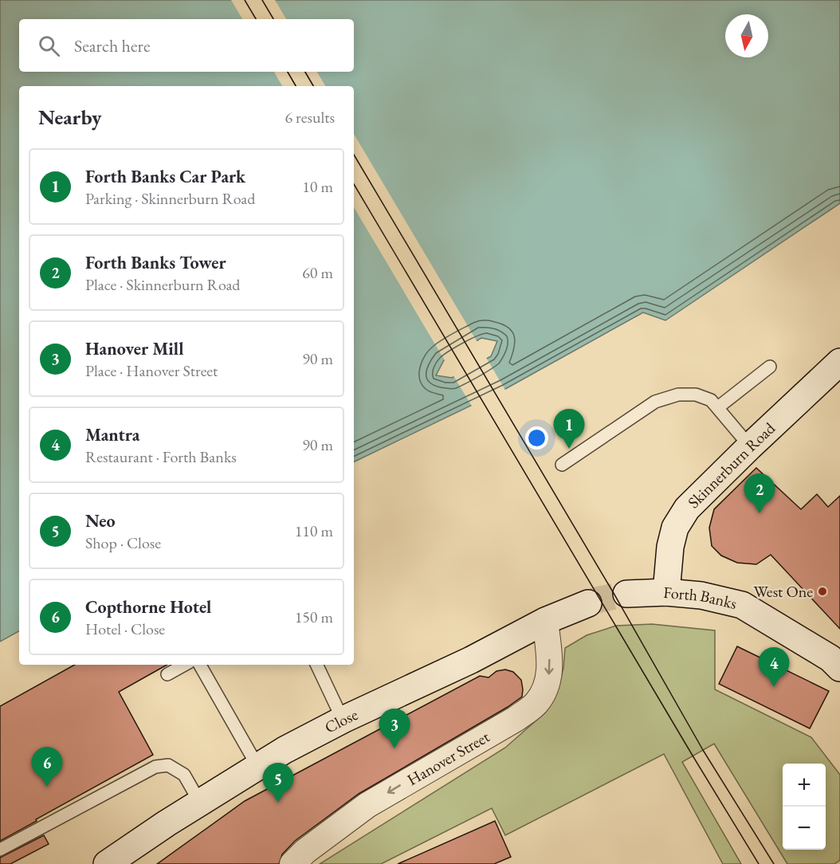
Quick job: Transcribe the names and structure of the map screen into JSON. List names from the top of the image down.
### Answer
{
  "streets": {
    "main road": ["Skinnerburn Road", "Forth Banks", "Close"],
    "street": ["Hanover Street"]
  },
  "crossings": [
    ["Skinnerburn Road", "Forth Banks"],
    ["Close", "Hanover Street"]
  ],
  "one_way": ["Hanover Street"],
  "places": ["West One"],
  "north": "bottom",
  "page": {
    "search": "Search here",
    "heading": ["Nearby", "6 results"],
    "list": [
      {
        "mark": "1",
        "name": "Forth Banks Car Park",
        "note": "Parking · Skinnerburn Road",
        "value": "10 m"
      },
      {
        "mark": "2",
        "name": "Forth Banks Tower",
        "note": "Place · Skinnerburn Road",
        "value": "60 m"
      },
      {
        "mark": "3",
        "name": "Hanover Mill",
        "note": "Place · Hanover Street",
        "value": "90 m"
      },
      {
        "mark": "4",
        "name": "Mantra",
        "note": "Restaurant · Forth Banks",
        "value": "90 m"
      },
      {
        "mark": "5",
        "name": "Neo",
        "note": "Shop · Close",
        "value": "110 m"
      },
      {
        "mark": "6",
        "name": "Copthorne Hotel",
        "note": "Hotel · Close",
        "value": "150 m"
      }
    ],
    "pins": [
      "1",
      "2",
      "4",
      "3",
      "6",
      "5"
    ],
    "map_buttons": ["+", "−"]
  }
}
